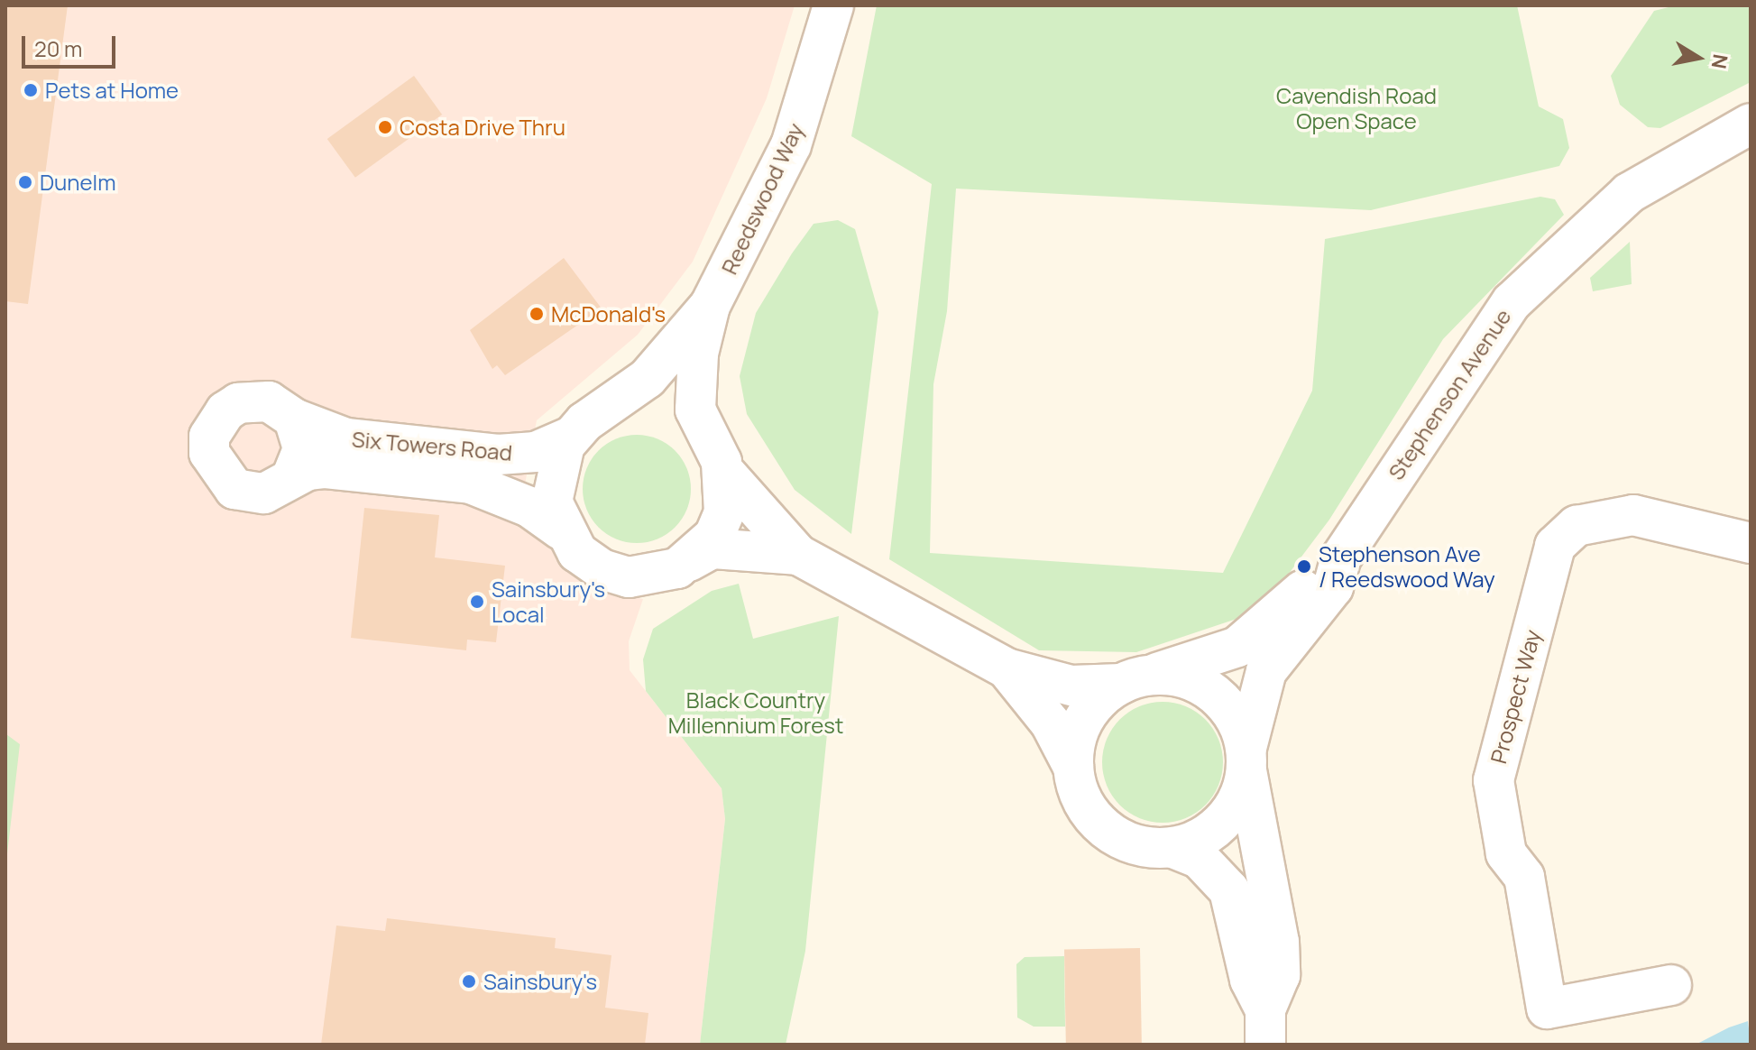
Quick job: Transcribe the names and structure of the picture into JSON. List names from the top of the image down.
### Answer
{
  "streets": {
    "street": [
      "Reedswood Way",
      "Stephenson Avenue",
      "Six Towers Road",
      "Prospect Way"
    ]
  },
  "crossings": [
    ["Reedswood Way", "Stephenson Avenue"],
    ["Reedswood Way", "Six Towers Road"]
  ],
  "parks": ["Cavendish Road Open Space", "Black Country Millennium Forest"],
  "places": [
    "Pets at Home",
    "Costa Drive Thru",
    "Dunelm",
    "McDonald's",
    "Stephenson Ave / Reedswood Way",
    "Sainsbury's Local",
    "Sainsbury's"
  ],
  "scale_bar": "20 m",
  "north": "right"
}
